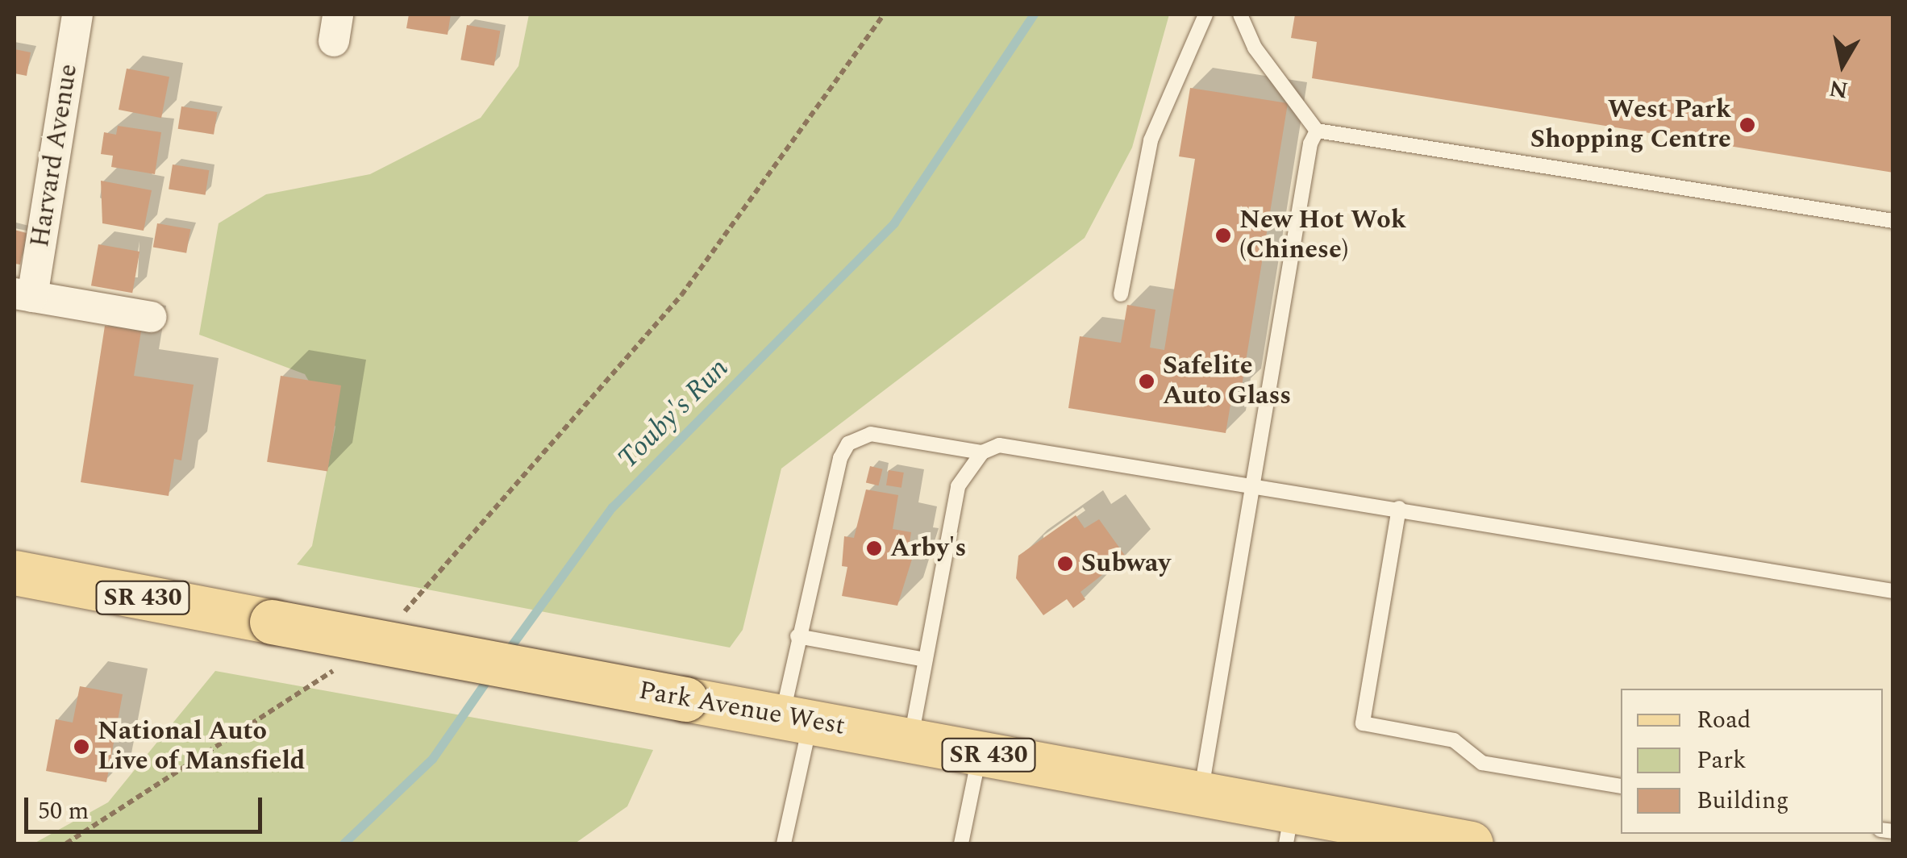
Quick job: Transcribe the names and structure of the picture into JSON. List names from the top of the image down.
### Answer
{
  "streets": {
    "main road": ["SR 430", "Park Avenue West"],
    "street": ["Harvard Avenue"]
  },
  "water": ["Touby's Run"],
  "places": [
    "West Park Shopping Centre",
    "New Hot Wok (Chinese)",
    "Safelite Auto Glass",
    "Arby's",
    "Subway",
    "National Auto Live of Mansfield"
  ],
  "legend": ["Road", "Park", "Building"],
  "scale_bar": "50 m",
  "north": "bottom"
}
